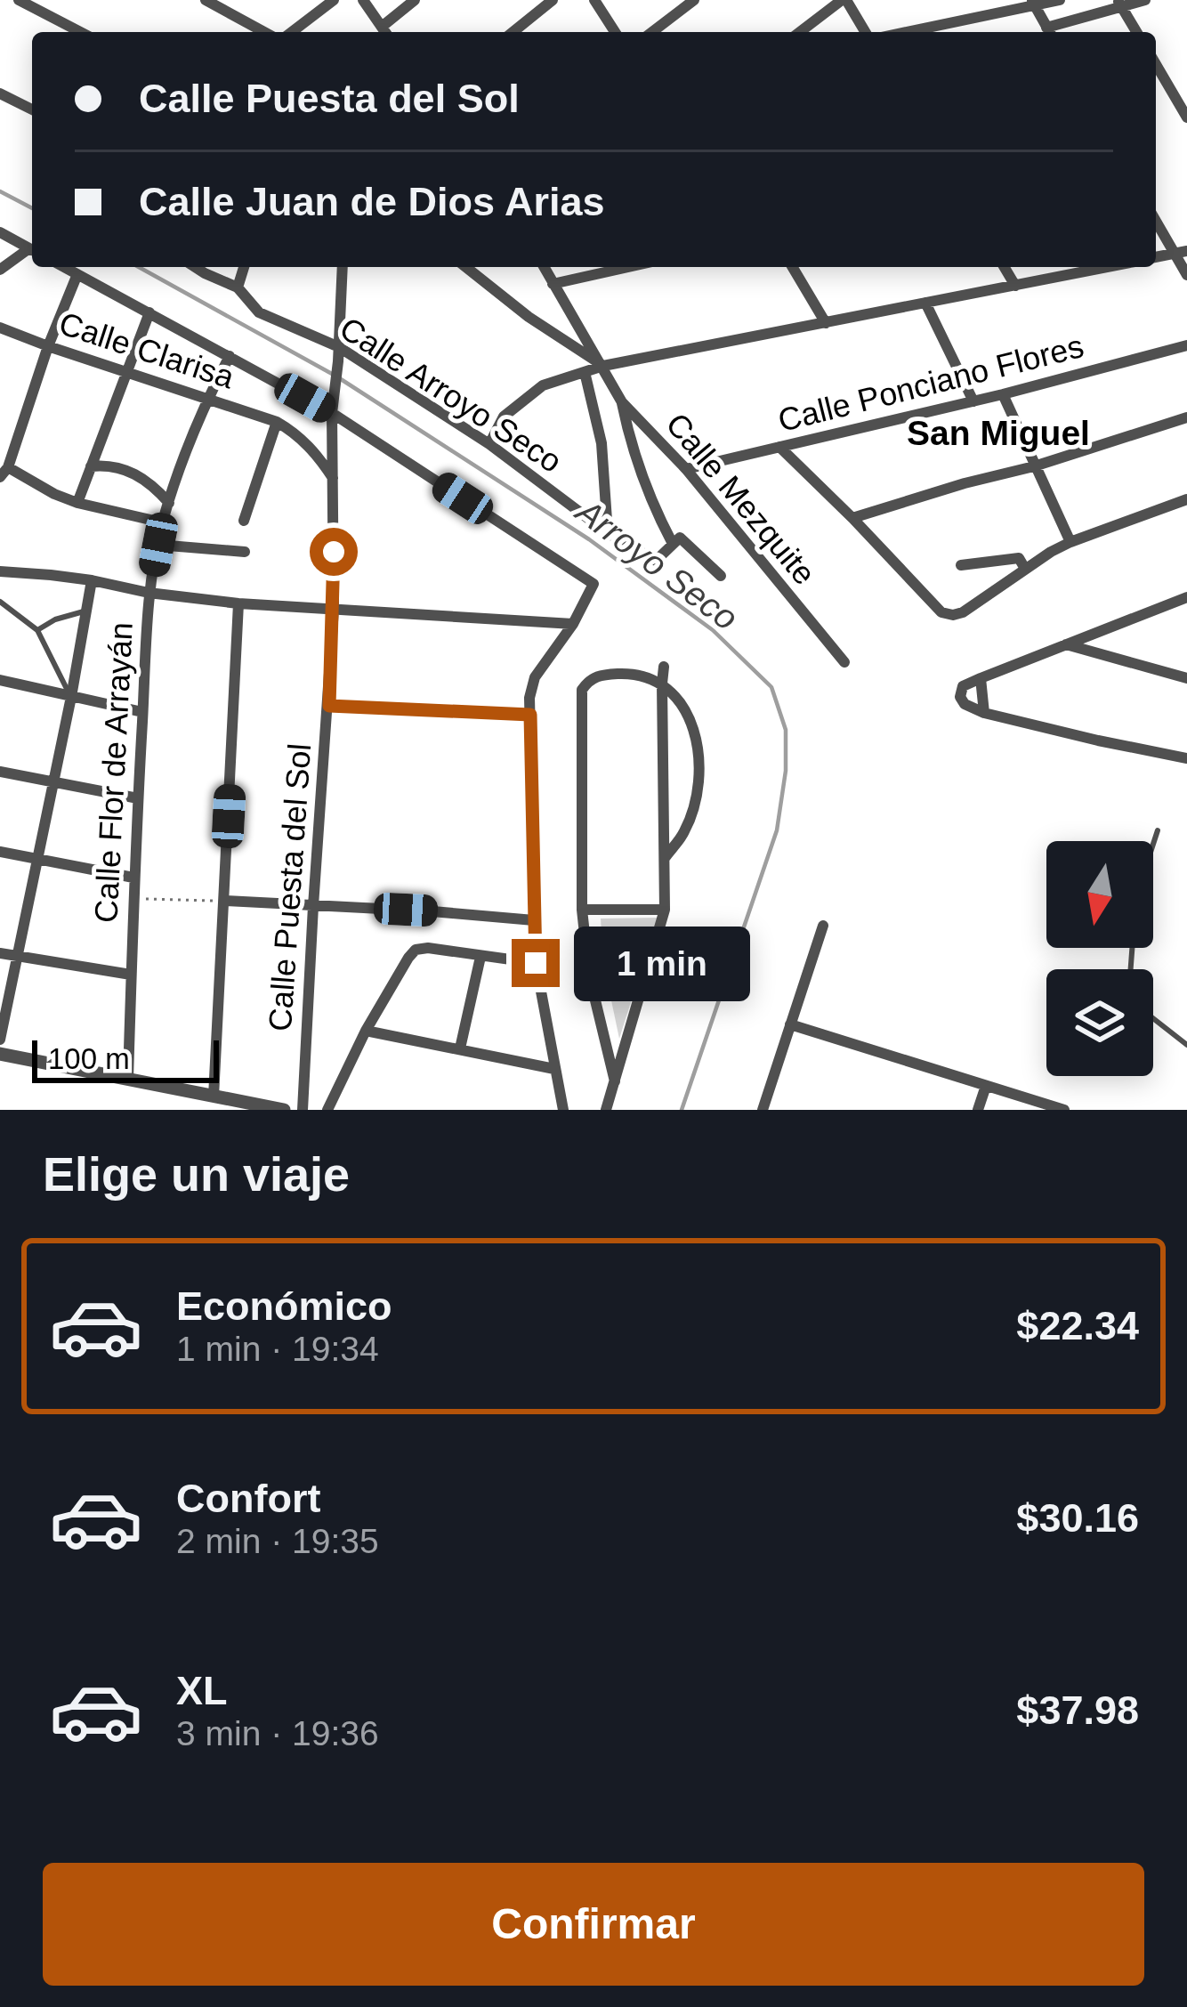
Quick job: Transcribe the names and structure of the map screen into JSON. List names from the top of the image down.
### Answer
{
  "streets": {
    "street": [
      "Calle Clarisa",
      "Calle Ponciano Flores",
      "Calle Arroyo Seco",
      "Calle Mezquite",
      "Calle Flor de Arrayán",
      "Calle Puesta del Sol"
    ]
  },
  "crossings": [
    ["Calle Clarisa", "Calle Flor de Arrayán"],
    ["Calle Ponciano Flores", "Calle Mezquite"],
    ["Calle Arroyo Seco", "Calle Puesta del Sol"]
  ],
  "districts": ["San Miguel"],
  "water": ["Arroyo Seco"],
  "scale_bar": "100 m",
  "north": "bottom",
  "page": {
    "banner": ["Calle Puesta del Sol", "Calle Juan de Dios Arias"],
    "bubble": "1 min",
    "scale": "100 m",
    "heading": "Elige un viaje",
    "list": [
      {
        "name": "Económico",
        "note": "1 min · 19:34",
        "value": "$22.34"
      },
      {
        "name": "Confort",
        "note": "2 min · 19:35",
        "value": "$30.16"
      },
      {
        "name": "XL",
        "note": "3 min · 19:36",
        "value": "$37.98"
      }
    ],
    "buttons": "Confirmar"
  }
}
